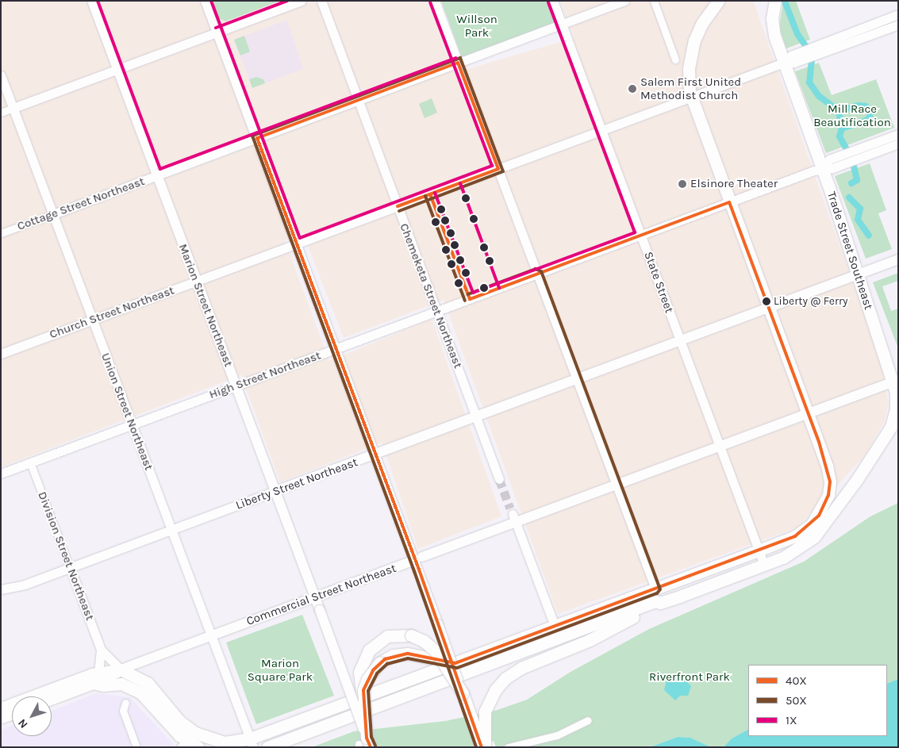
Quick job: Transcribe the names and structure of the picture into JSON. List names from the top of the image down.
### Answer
{
  "streets": {
    "highway": ["Trade Street Southeast"],
    "main road": ["Marion Street Northeast", "Liberty Street Northeast", "Commercial Street Northeast"],
    "street": [
      "Cottage Street Northeast",
      "State Street",
      "Chemeketa Street Northeast",
      "Church Street Northeast",
      "High Street Northeast",
      "Union Street Northeast",
      "Division Street Northeast"
    ]
  },
  "crossings": [
    ["Cottage Street Northeast", "State Street"],
    ["Cottage Street Northeast", "Chemeketa Street Northeast"],
    ["Cottage Street Northeast", "Marion Street Northeast"],
    ["Cottage Street Northeast", "Union Street Northeast"],
    ["Trade Street Southeast", "State Street"],
    ["Trade Street Southeast", "Church Street Northeast"],
    ["Trade Street Southeast", "High Street Northeast"],
    ["Trade Street Southeast", "Liberty Street Northeast"],
    ["Trade Street Southeast", "Commercial Street Northeast"],
    ["State Street", "Church Street Northeast"],
    ["State Street", "High Street Northeast"],
    ["State Street", "Liberty Street Northeast"],
    ["State Street", "Commercial Street Northeast"],
    ["Chemeketa Street Northeast", "Church Street Northeast"],
    ["Chemeketa Street Northeast", "High Street Northeast"],
    ["Chemeketa Street Northeast", "Liberty Street Northeast"],
    ["Marion Street Northeast", "Church Street Northeast"],
    ["Marion Street Northeast", "High Street Northeast"],
    ["Marion Street Northeast", "Liberty Street Northeast"],
    ["Marion Street Northeast", "Commercial Street Northeast"],
    ["Church Street Northeast", "Union Street Northeast"],
    ["High Street Northeast", "Union Street Northeast"],
    ["High Street Northeast", "Division Street Northeast"],
    ["Union Street Northeast", "Liberty Street Northeast"],
    ["Union Street Northeast", "Commercial Street Northeast"],
    ["Liberty Street Northeast", "Division Street Northeast"]
  ],
  "parks": [
    "Willson Park",
    "Mill Race Beautification",
    "Marion Square Park",
    "Riverfront Park"
  ],
  "places": ["Salem First United Methodist Church", "Elsinore Theater", "Liberty @ Ferry"],
  "lines": ["transit line 1X", "transit line 50X", "transit line 40X"],
  "legend": ["40X", "50X", "1X"],
  "north": "bottom left"
}
